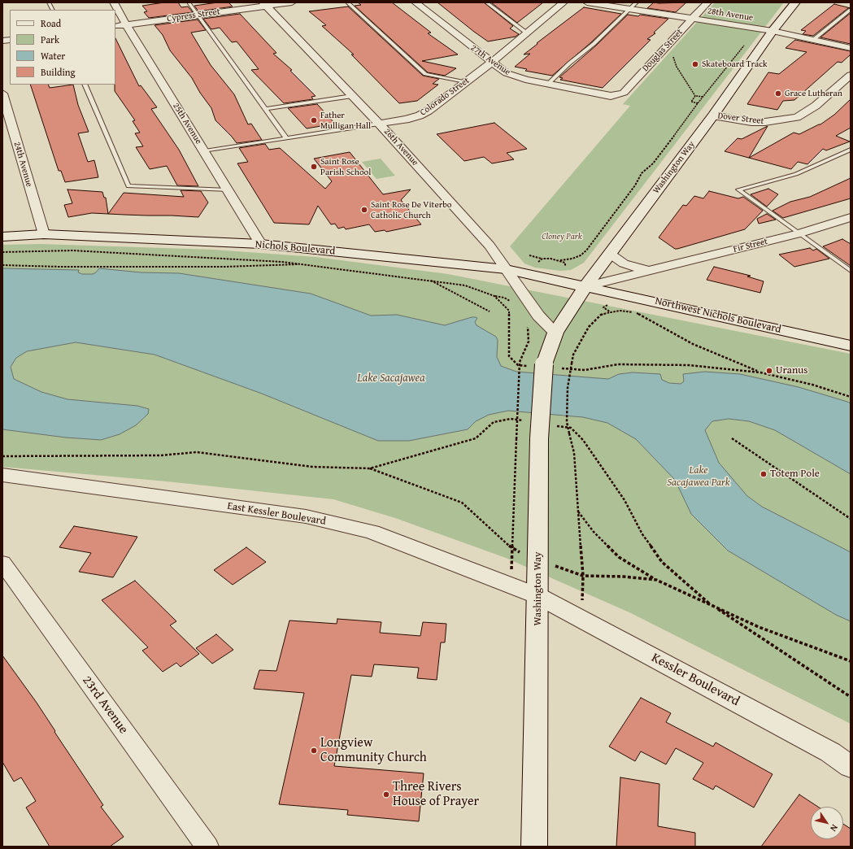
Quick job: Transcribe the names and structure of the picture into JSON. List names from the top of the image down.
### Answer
{
  "streets": {
    "main road": [
      "Washington Way",
      "Nichols Boulevard",
      "Northwest Nichols Boulevard",
      "East Kessler Boulevard",
      "Kessler Boulevard"
    ],
    "street": [
      "28th Avenue",
      "Cypress Street",
      "Douglas Street",
      "27th Avenue",
      "Colorado Street",
      "Dover Street",
      "25th Avenue",
      "26th Avenue",
      "24th Avenue",
      "Fir Street",
      "23rd Avenue"
    ]
  },
  "crossings": [
    ["28th Avenue", "Douglas Street"],
    ["28th Avenue", "Washington Way"],
    ["Cypress Street", "25th Avenue"],
    ["Cypress Street", "26th Avenue"],
    ["Douglas Street", "27th Avenue"],
    ["27th Avenue", "Colorado Street"],
    ["Colorado Street", "25th Avenue"],
    ["Colorado Street", "26th Avenue"],
    ["Dover Street", "Washington Way"],
    ["25th Avenue", "Nichols Boulevard"],
    ["26th Avenue", "Nichols Boulevard"],
    ["24th Avenue", "Nichols Boulevard"],
    ["Washington Way", "Fir Street"],
    ["Washington Way", "Nichols Boulevard"],
    ["Washington Way", "Northwest Nichols Boulevard"],
    ["Washington Way", "East Kessler Boulevard"],
    ["Washington Way", "Kessler Boulevard"],
    ["Fir Street", "Nichols Boulevard"],
    ["Fir Street", "Northwest Nichols Boulevard"],
    ["Nichols Boulevard", "Northwest Nichols Boulevard"],
    ["East Kessler Boulevard", "Kessler Boulevard"]
  ],
  "water": ["Lake Sacajawea"],
  "parks": ["Cloney Park", "Lake Sacajawea Park"],
  "places": [
    "Skateboard Track",
    "Grace Lutheran",
    "Father Mulligan Hall",
    "Saint Rose Parish School",
    "Saint Rose De Viterbo Catholic Church",
    "Uranus",
    "Totem Pole",
    "Longview Community Church",
    "Three Rivers House of Prayer"
  ],
  "legend": [
    "Road",
    "Park",
    "Water",
    "Building"
  ],
  "north": "bottom right"
}
